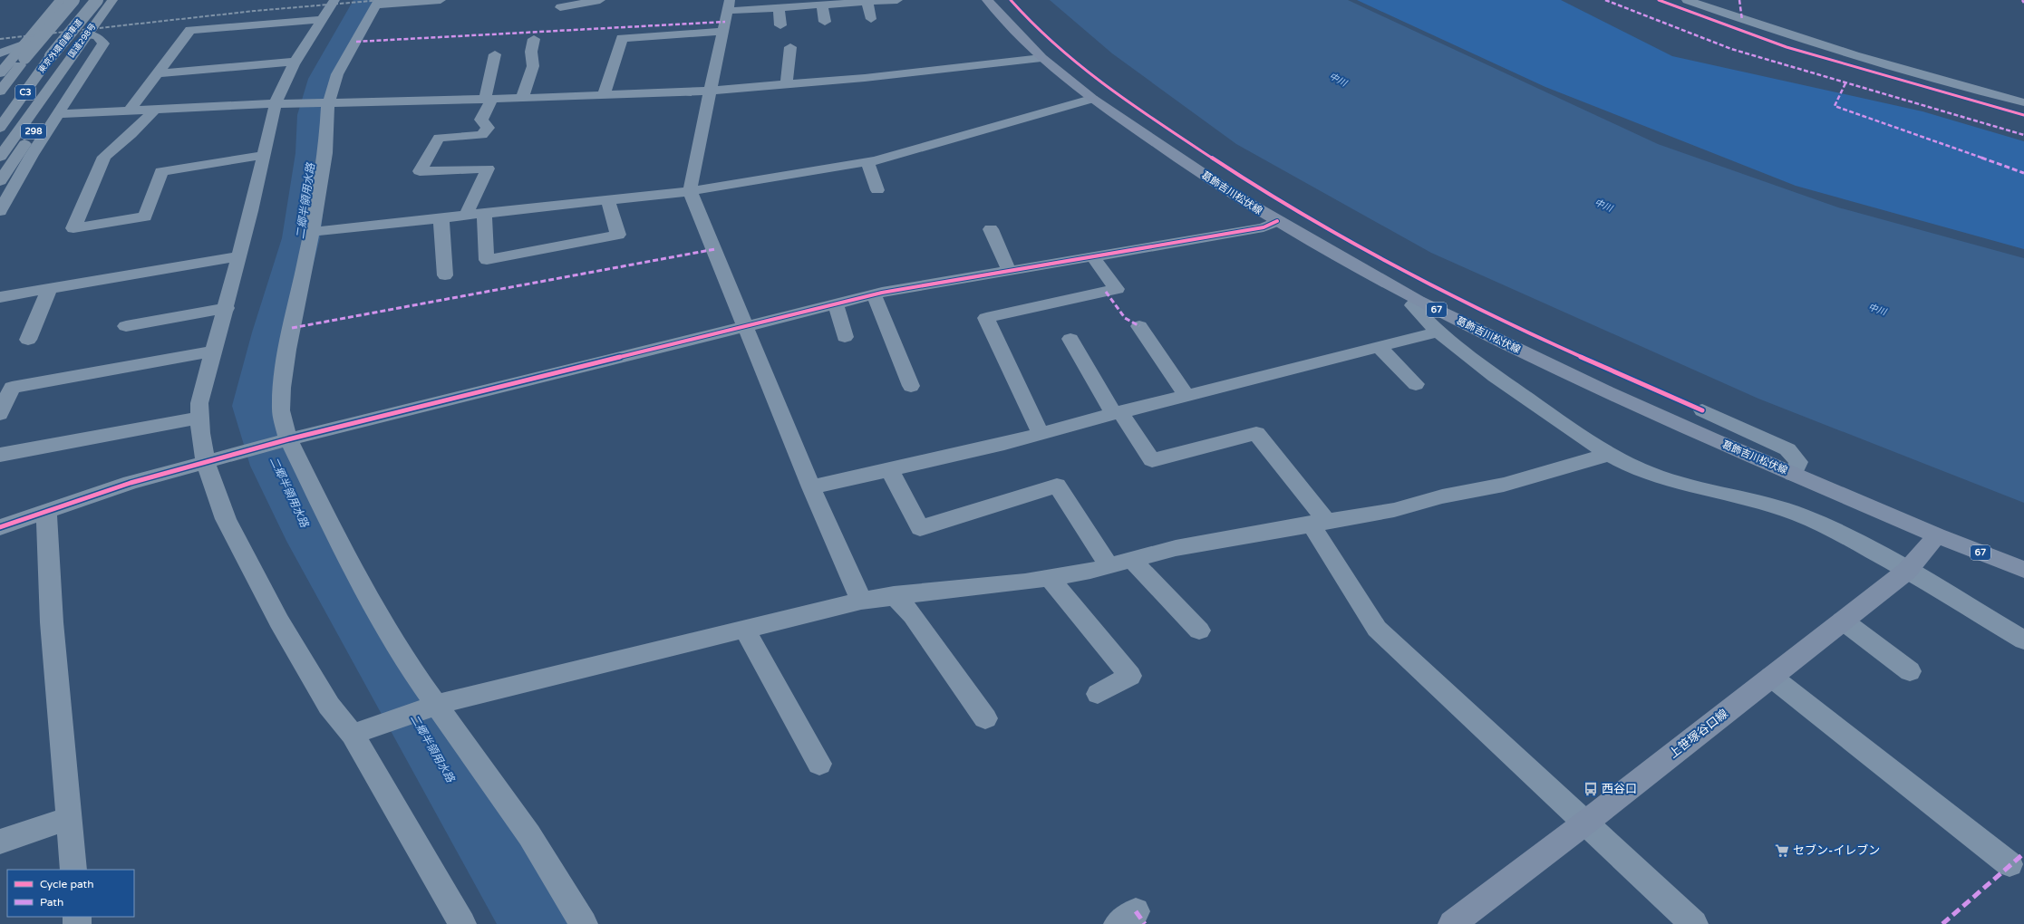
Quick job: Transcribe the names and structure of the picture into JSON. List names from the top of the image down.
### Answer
{
  "streets": {
    "highway": [
      "国道298号",
      "東京外環自動車道",
      "C3",
      "298"
    ],
    "main road": ["葛飾吉川松伏線", "67", "上笹塚谷口線"]
  },
  "crossings": [
    ["国道298号", "298"],
    ["葛飾吉川松伏線", "上笹塚谷口線"]
  ],
  "water": ["中川", "二郷半領用水路"],
  "places": {
    "bus stop": ["西谷口"],
    "supermarket": ["セブン-イレブン"]
  },
  "legend": ["Cycle path", "Path"]
}
